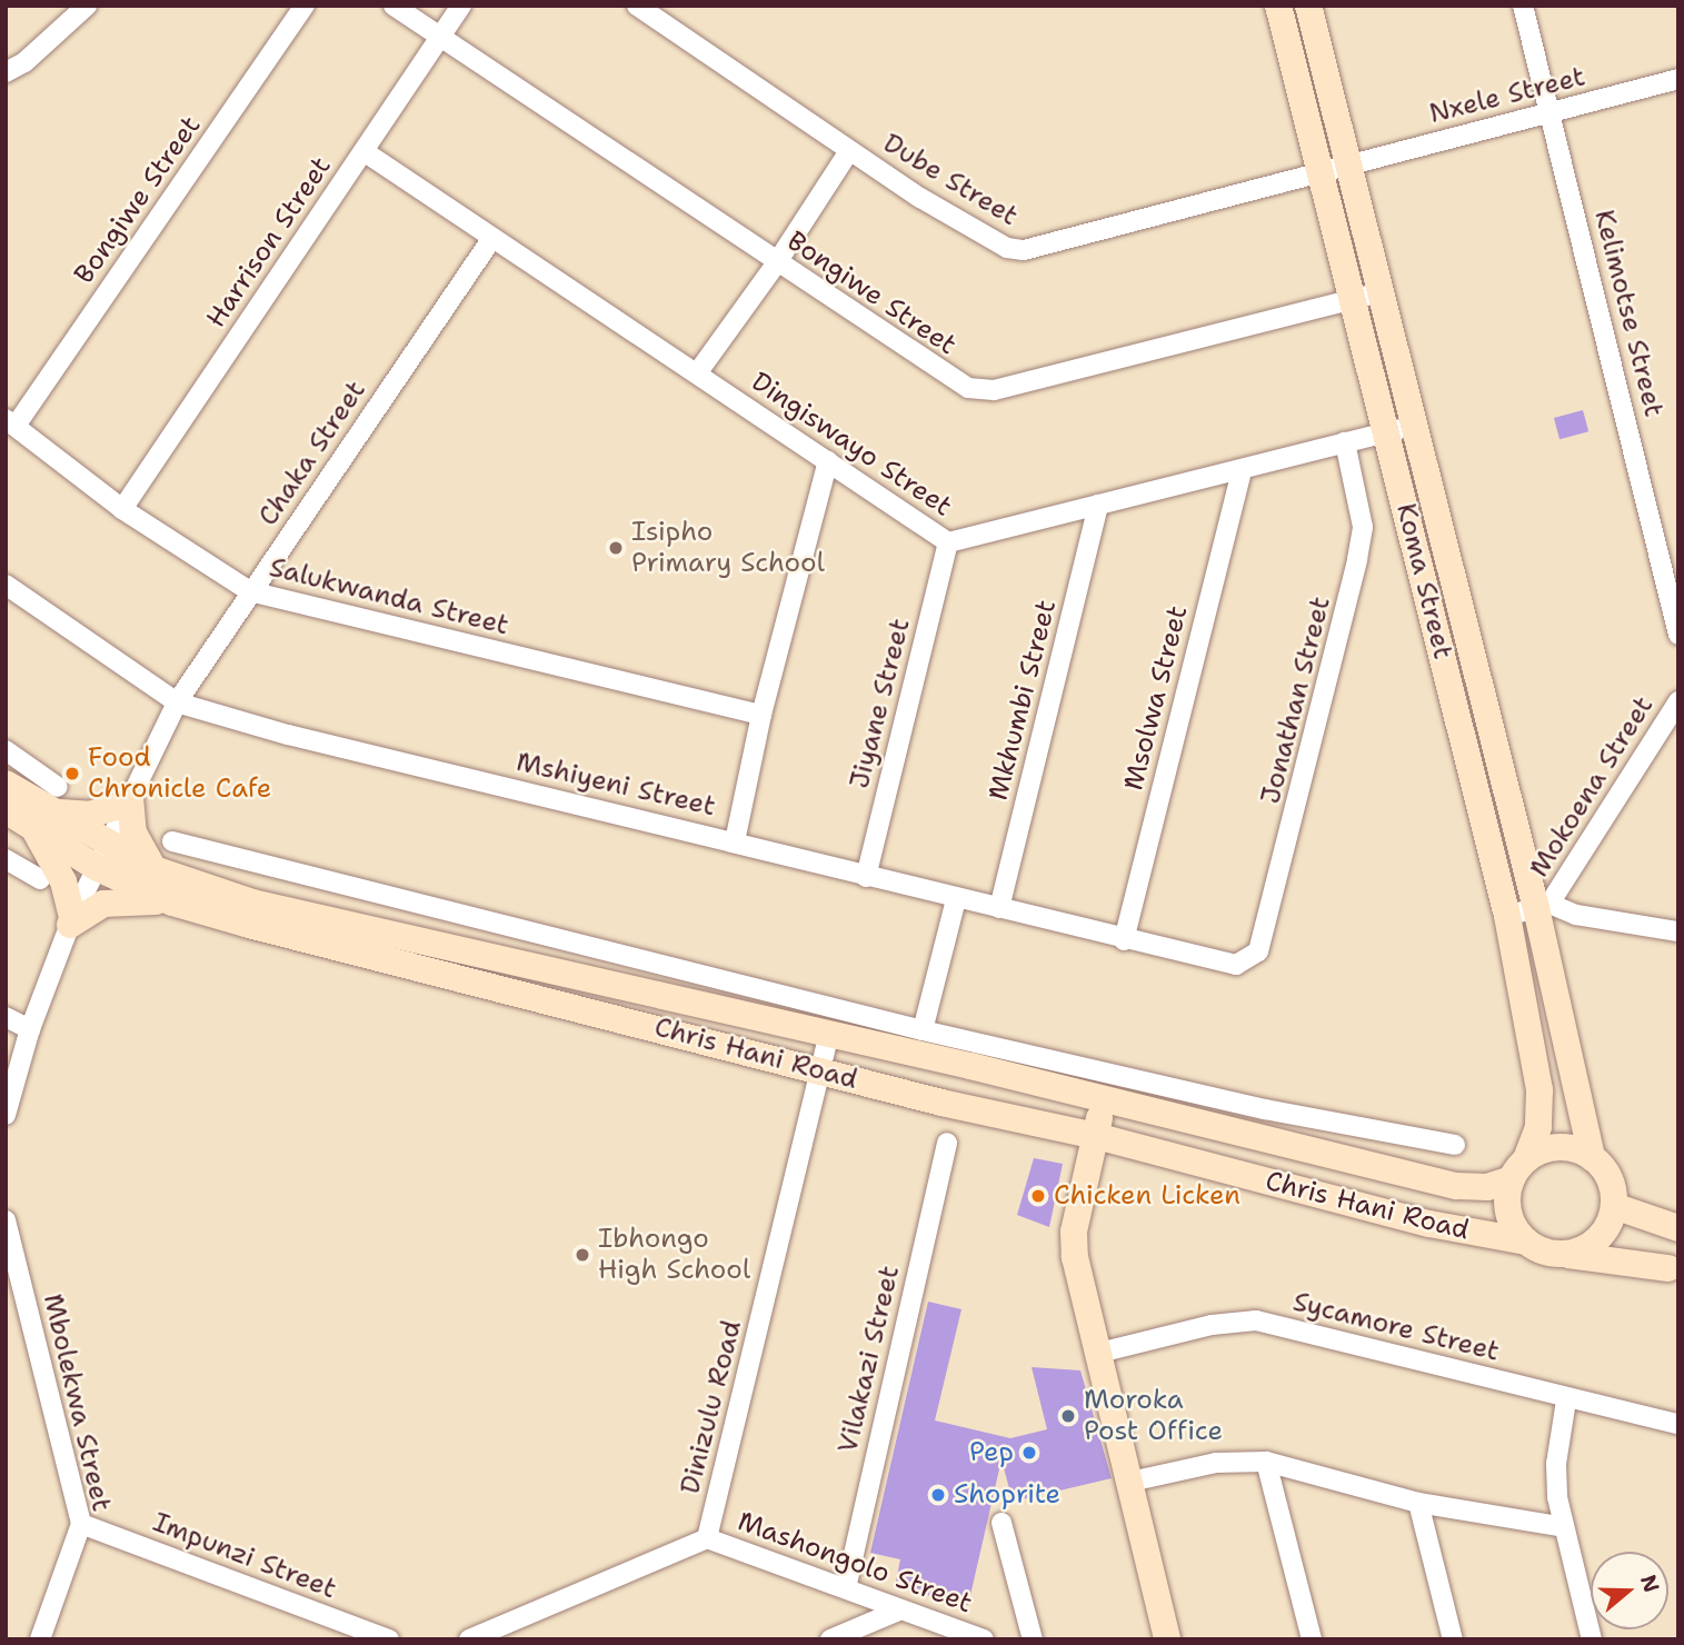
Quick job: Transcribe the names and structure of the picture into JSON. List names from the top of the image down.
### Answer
{
  "streets": {
    "main road": ["Koma Street", "Chris Hani Road"],
    "street": [
      "Nxele Street",
      "Dube Street",
      "Bongiwe Street",
      "Harrison Street",
      "Kelimotse Street",
      "Dingiswayo Street",
      "Chaka Street",
      "Salukwanda Street",
      "Msolwa Street",
      "Mkhumbi Street",
      "Jonathan Street",
      "Jiyane Street",
      "Mshiyeni Street",
      "Mokoena Street",
      "Sycamore Street",
      "Vilakazi Street",
      "Mbolekwa Street",
      "Dinizulu Road",
      "Impunzi Street",
      "Mashongolo Street"
    ]
  },
  "crossings": [
    ["Nxele Street", "Dube Street"],
    ["Nxele Street", "Kelimotse Street"],
    ["Nxele Street", "Koma Street"],
    ["Dube Street", "Koma Street"],
    ["Bongiwe Street", "Harrison Street"],
    ["Bongiwe Street", "Koma Street"],
    ["Bongiwe Street", "Salukwanda Street"],
    ["Harrison Street", "Dingiswayo Street"],
    ["Harrison Street", "Salukwanda Street"],
    ["Dingiswayo Street", "Chaka Street"],
    ["Dingiswayo Street", "Koma Street"],
    ["Dingiswayo Street", "Msolwa Street"],
    ["Dingiswayo Street", "Mkhumbi Street"],
    ["Dingiswayo Street", "Jonathan Street"],
    ["Dingiswayo Street", "Jiyane Street"],
    ["Chaka Street", "Salukwanda Street"],
    ["Chaka Street", "Mshiyeni Street"],
    ["Chaka Street", "Chris Hani Road"],
    ["Koma Street", "Mokoena Street"],
    ["Koma Street", "Chris Hani Road"],
    ["Msolwa Street", "Mshiyeni Street"],
    ["Mkhumbi Street", "Mshiyeni Street"],
    ["Jonathan Street", "Mshiyeni Street"],
    ["Jiyane Street", "Mshiyeni Street"],
    ["Chris Hani Road", "Dinizulu Road"],
    ["Vilakazi Street", "Mashongolo Street"],
    ["Mbolekwa Street", "Impunzi Street"],
    ["Dinizulu Road", "Mashongolo Street"]
  ],
  "places": [
    "Isipho Primary School",
    "Food Chronicle Cafe",
    "Chicken Licken",
    "Ibhongo High School",
    "Moroka Post Office",
    "Pep",
    "Shoprite"
  ],
  "north": "right"
}
